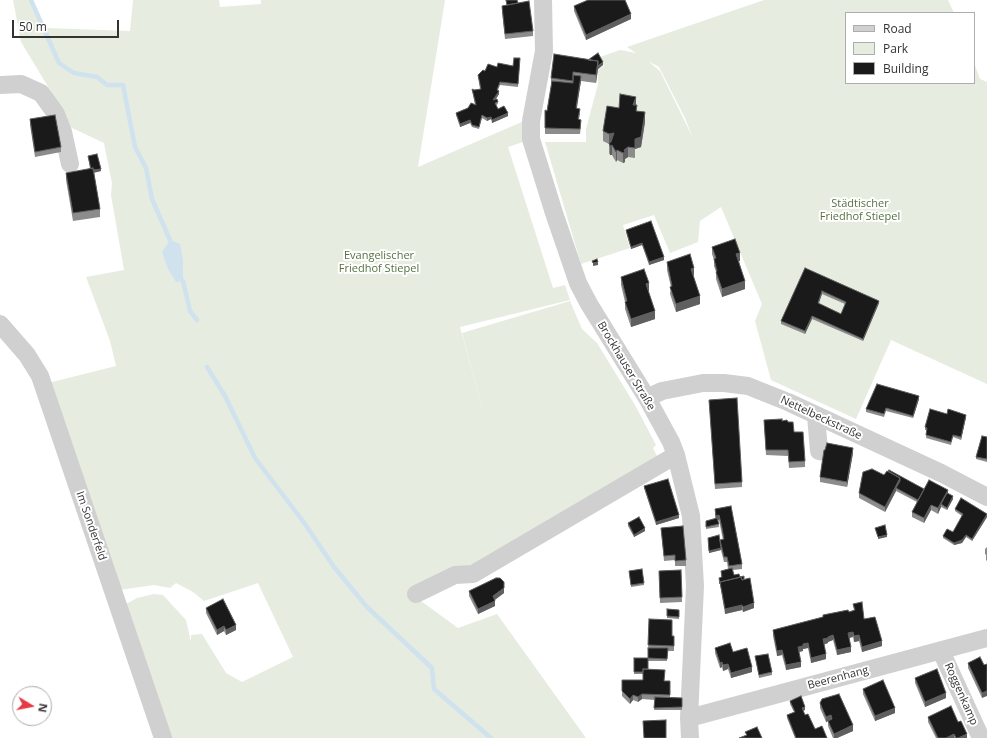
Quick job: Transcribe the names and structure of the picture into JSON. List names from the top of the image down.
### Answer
{
  "streets": {
    "street": [
      "Brockhauser Straße",
      "Nettelbeckstraße",
      "Im Sonderfeld",
      "Beerenhang",
      "Roggenkamp"
    ]
  },
  "crossings": [
    ["Brockhauser Straße", "Nettelbeckstraße"],
    ["Brockhauser Straße", "Beerenhang"],
    ["Beerenhang", "Roggenkamp"]
  ],
  "parks": ["Städtischer Friedhof Stiepel", "Evangelischer Friedhof Stiepel"],
  "legend": ["Road", "Park", "Building"],
  "scale_bar": "50 m",
  "north": "right"
}
